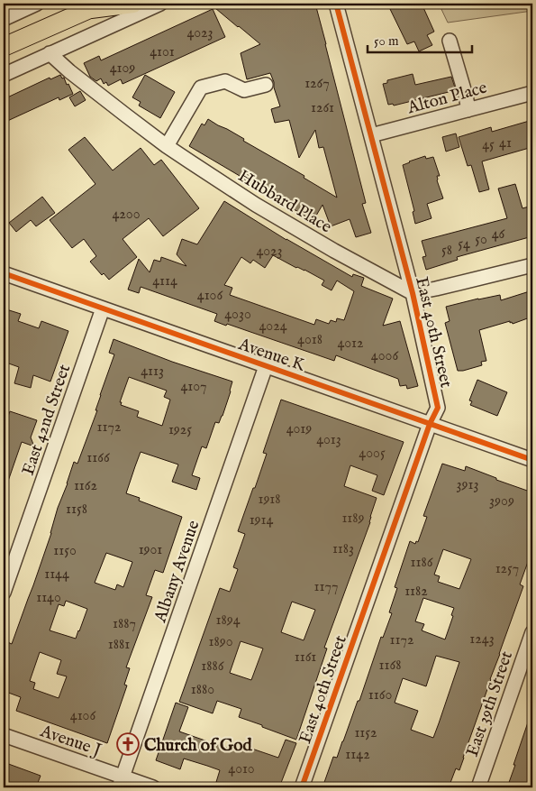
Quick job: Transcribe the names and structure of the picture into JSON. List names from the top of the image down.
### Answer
{
  "streets": {
    "street": [
      "Alton Place",
      "Hubbard Place",
      "East 40th Street",
      "Avenue K",
      "East 42nd Street",
      "Albany Avenue",
      "East 39th Street",
      "Avenue J"
    ]
  },
  "crossings": [
    ["Alton Place", "East 40th Street"],
    ["Hubbard Place", "East 40th Street"],
    ["East 40th Street", "Avenue K"],
    ["Avenue K", "East 42nd Street"],
    ["Avenue K", "Albany Avenue"],
    ["Albany Avenue", "Avenue J"]
  ],
  "places": {
    "church": ["Church of God"]
  },
  "house_numbers": [
    "4023",
    "4101",
    "4109",
    "1267",
    "1261",
    "41",
    "45",
    "4200",
    "46",
    "50",
    "54",
    "58",
    "4023",
    "4114",
    "4106",
    "4030",
    "4024",
    "4018",
    "4012",
    "4006",
    "4113",
    "4107",
    "1172",
    "4019",
    "1925",
    "4013",
    "4005",
    "1166",
    "3913",
    "1162",
    "1918",
    "3909",
    "1158",
    "1189",
    "1914",
    "1183",
    "1901",
    "1150",
    "1186",
    "1257",
    "1144",
    "1177",
    "1182",
    "1140",
    "1894",
    "1887",
    "1243",
    "1172",
    "1890",
    "1881",
    "1161",
    "1168",
    "1886",
    "1880",
    "1160",
    "4106",
    "1152",
    "1142",
    "4010"
  ],
  "scale_bar": "50 m"
}
